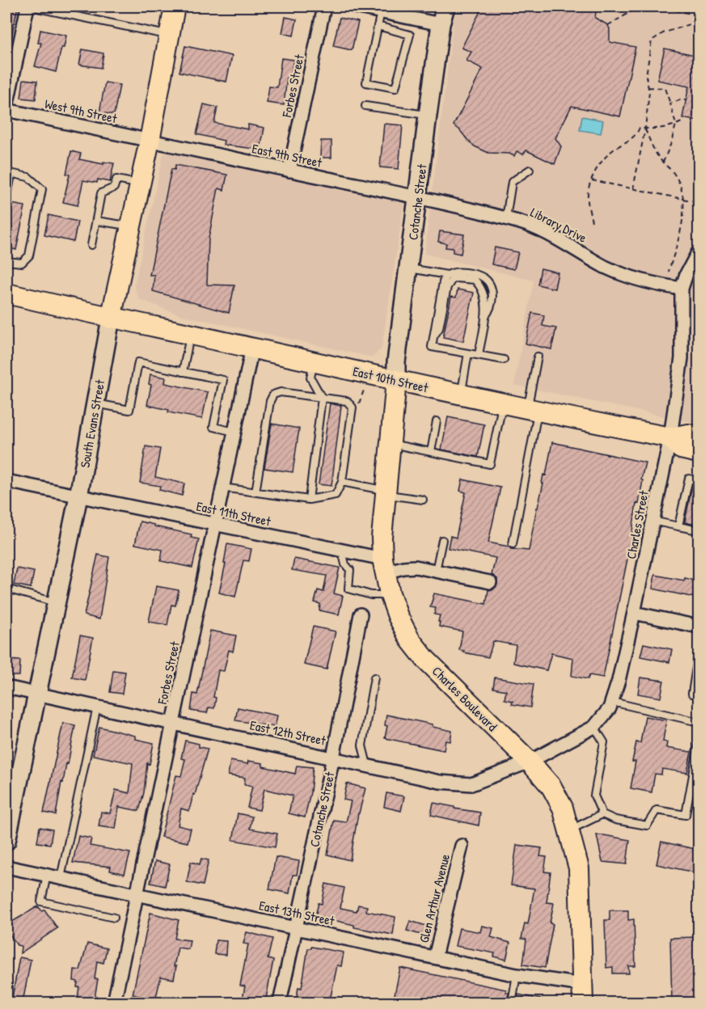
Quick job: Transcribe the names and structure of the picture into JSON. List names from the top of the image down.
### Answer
{
  "streets": {
    "main road": [
      "Cotanche Street",
      "East 10th Street",
      "South Evans Street",
      "Charles Boulevard"
    ],
    "street": [
      "Forbes Street",
      "West 9th Street",
      "East 9th Street",
      "Library Drive",
      "East 11th Street",
      "Charles Street",
      "East 12th Street",
      "Glen Arthur Avenue",
      "East 13th Street"
    ]
  },
  "crossings": [
    ["Forbes Street", "East 9th Street"],
    ["Forbes Street", "East 10th Street"],
    ["Forbes Street", "East 11th Street"],
    ["Forbes Street", "East 12th Street"],
    ["Forbes Street", "East 13th Street"],
    ["West 9th Street", "East 9th Street"],
    ["West 9th Street", "South Evans Street"],
    ["East 9th Street", "Cotanche Street"],
    ["East 9th Street", "Library Drive"],
    ["East 9th Street", "South Evans Street"],
    ["Cotanche Street", "Library Drive"],
    ["Cotanche Street", "East 10th Street"],
    ["Cotanche Street", "Charles Boulevard"],
    ["Cotanche Street", "East 12th Street"],
    ["Cotanche Street", "East 13th Street"],
    ["Library Drive", "Charles Street"],
    ["East 10th Street", "South Evans Street"],
    ["East 10th Street", "Charles Street"],
    ["East 10th Street", "Charles Boulevard"],
    ["South Evans Street", "East 11th Street"],
    ["South Evans Street", "East 12th Street"],
    ["East 11th Street", "Charles Boulevard"],
    ["Charles Street", "Charles Boulevard"],
    ["Charles Street", "East 12th Street"],
    ["Charles Boulevard", "East 12th Street"],
    ["Charles Boulevard", "East 13th Street"],
    ["Glen Arthur Avenue", "East 13th Street"]
  ]
}
